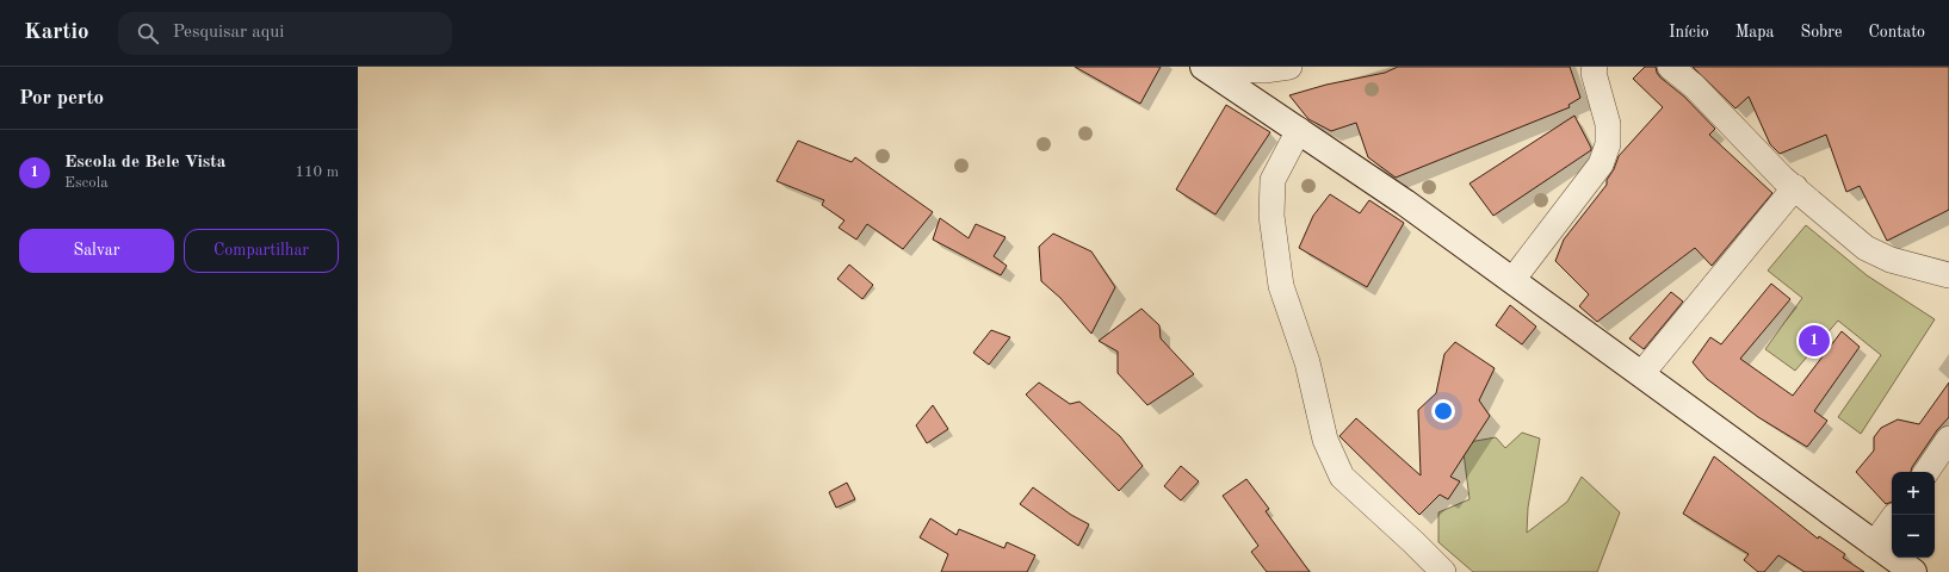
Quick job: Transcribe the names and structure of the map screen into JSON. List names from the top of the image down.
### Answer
{
  "page": {
    "header": "Kartio",
    "search": "Pesquisar aqui",
    "nav": [
      "Início",
      "Mapa",
      "Sobre",
      "Contato"
    ],
    "heading": "Por perto",
    "list": [
      {
        "mark": "1",
        "name": "Escola de Bele Vista",
        "note": "Escola",
        "value": "110 m"
      }
    ],
    "buttons": ["Salvar", "Compartilhar"],
    "pins": "1",
    "map_buttons": ["+", "−"]
  }
}
